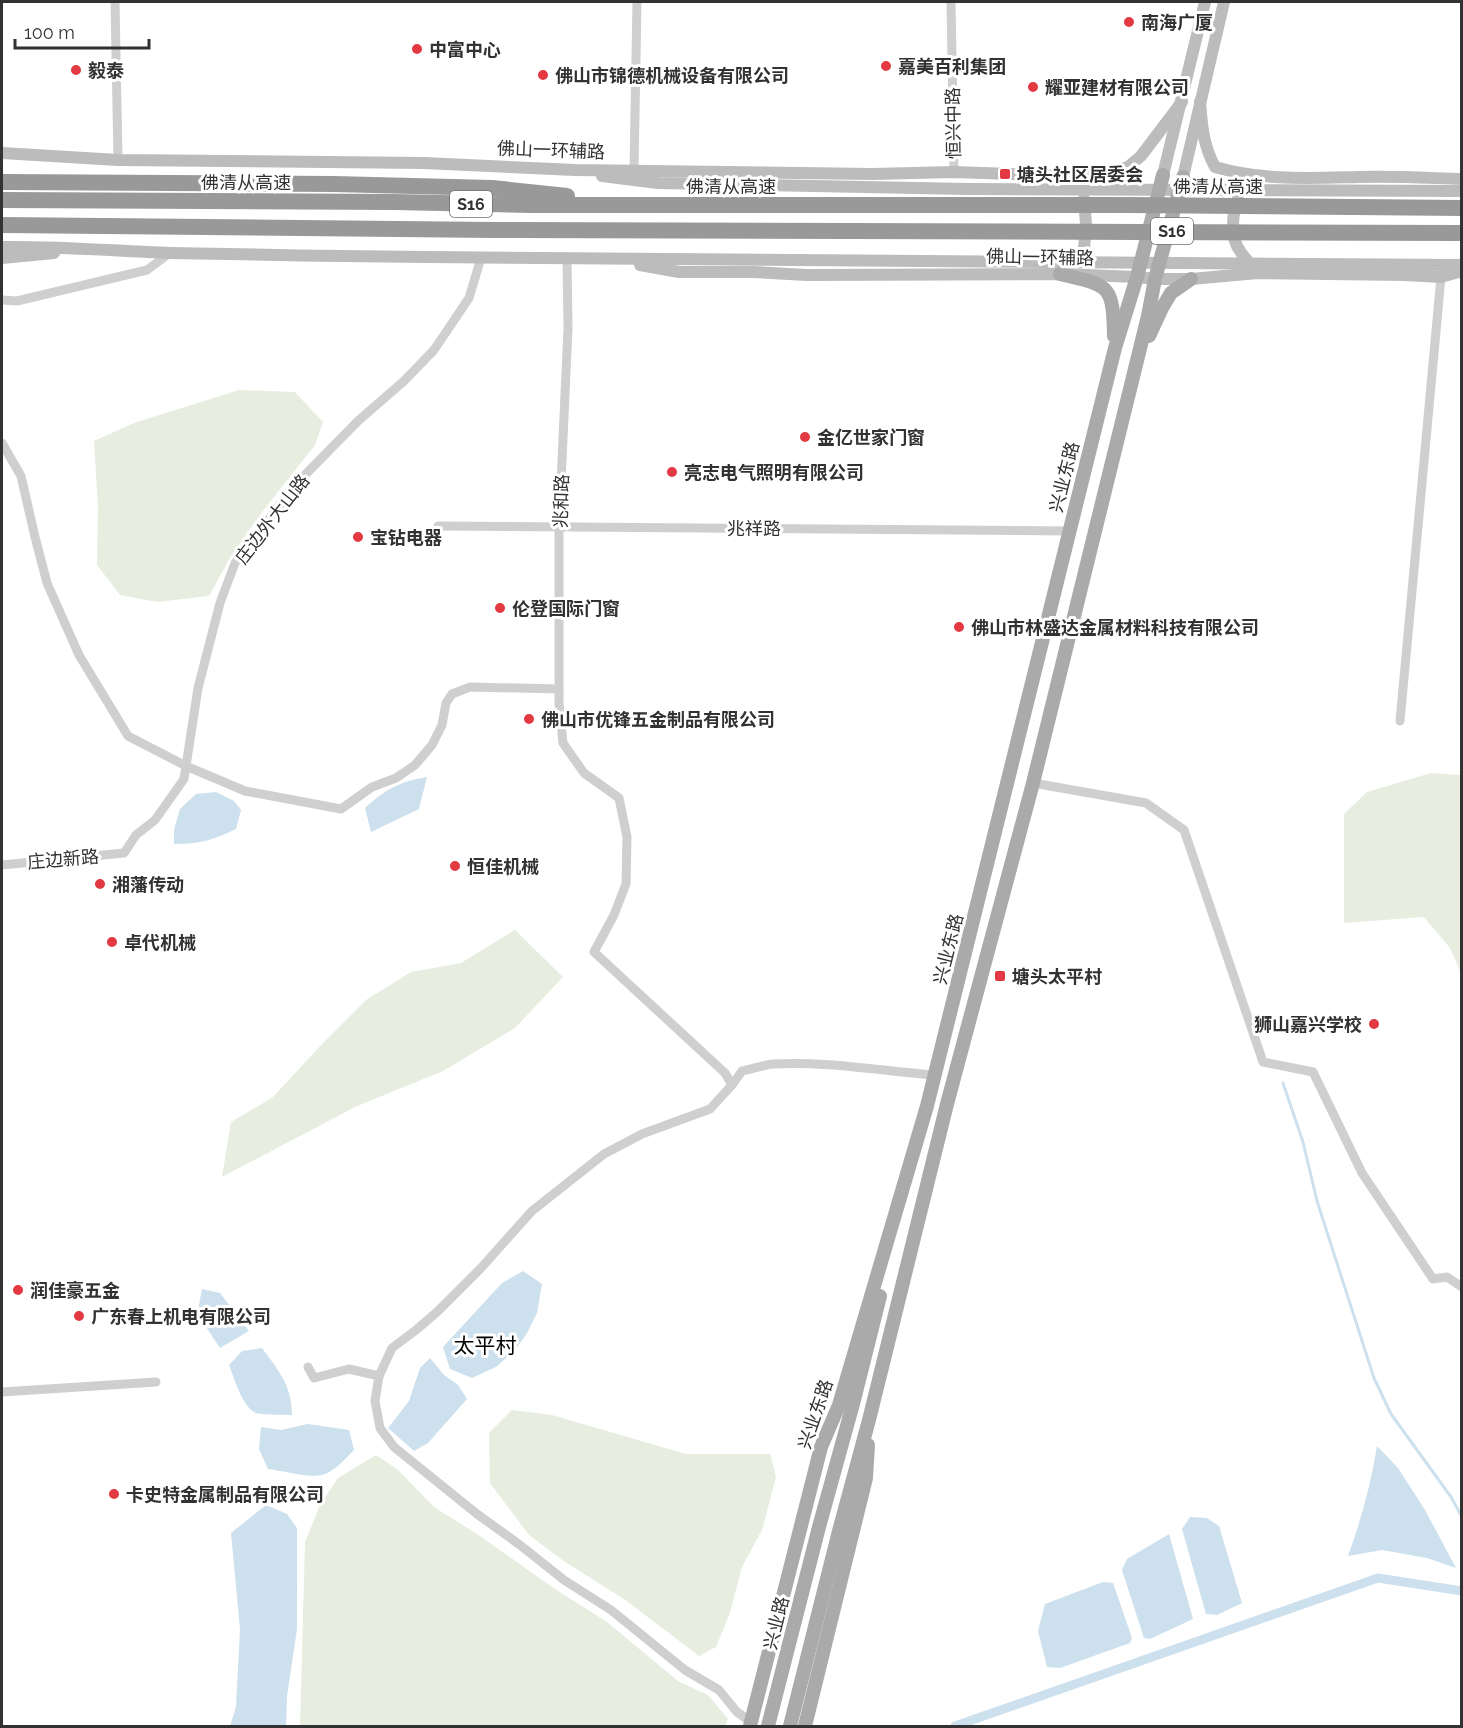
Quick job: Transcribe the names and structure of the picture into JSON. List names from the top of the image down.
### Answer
{
  "streets": {
    "highway": ["佛清从高速", "S16"],
    "main road": ["佛山一环辅路", "兴业东路", "兴业路"],
    "street": [
      "恒兴中路",
      "兆和路",
      "庄边外大山路",
      "兆祥路",
      "庄边新路"
    ]
  },
  "crossings": [
    ["恒兴中路", "佛山一环辅路"],
    ["佛山一环辅路", "兴业东路"],
    ["佛山一环辅路", "兆和路"],
    ["佛山一环辅路", "庄边外大山路"],
    ["兴业东路", "兆祥路"],
    ["兴业东路", "兴业路"],
    ["兆和路", "兆祥路"],
    ["庄边外大山路", "庄边新路"]
  ],
  "districts": ["太平村"],
  "places": {
    "other": [
      "南海广厦",
      "中富中心",
      "嘉美百利集团",
      "毅泰",
      "佛山市锦德机械设备有限公司",
      "耀亚建材有限公司",
      "金亿世家门窗",
      "亮志电气照明有限公司",
      "宝钻电器",
      "伦登国际门窗",
      "佛山市林盛达金属材料科技有限公司",
      "佛山市优锋五金制品有限公司",
      "恒佳机械",
      "湘藩传动",
      "卓代机械",
      "狮山嘉兴学校",
      "润佳豪五金",
      "广东春上机电有限公司",
      "卡史特金属制品有限公司"
    ],
    "transit": ["塘头社区居委会", "塘头太平村"]
  },
  "scale_bar": "100 m"
}
